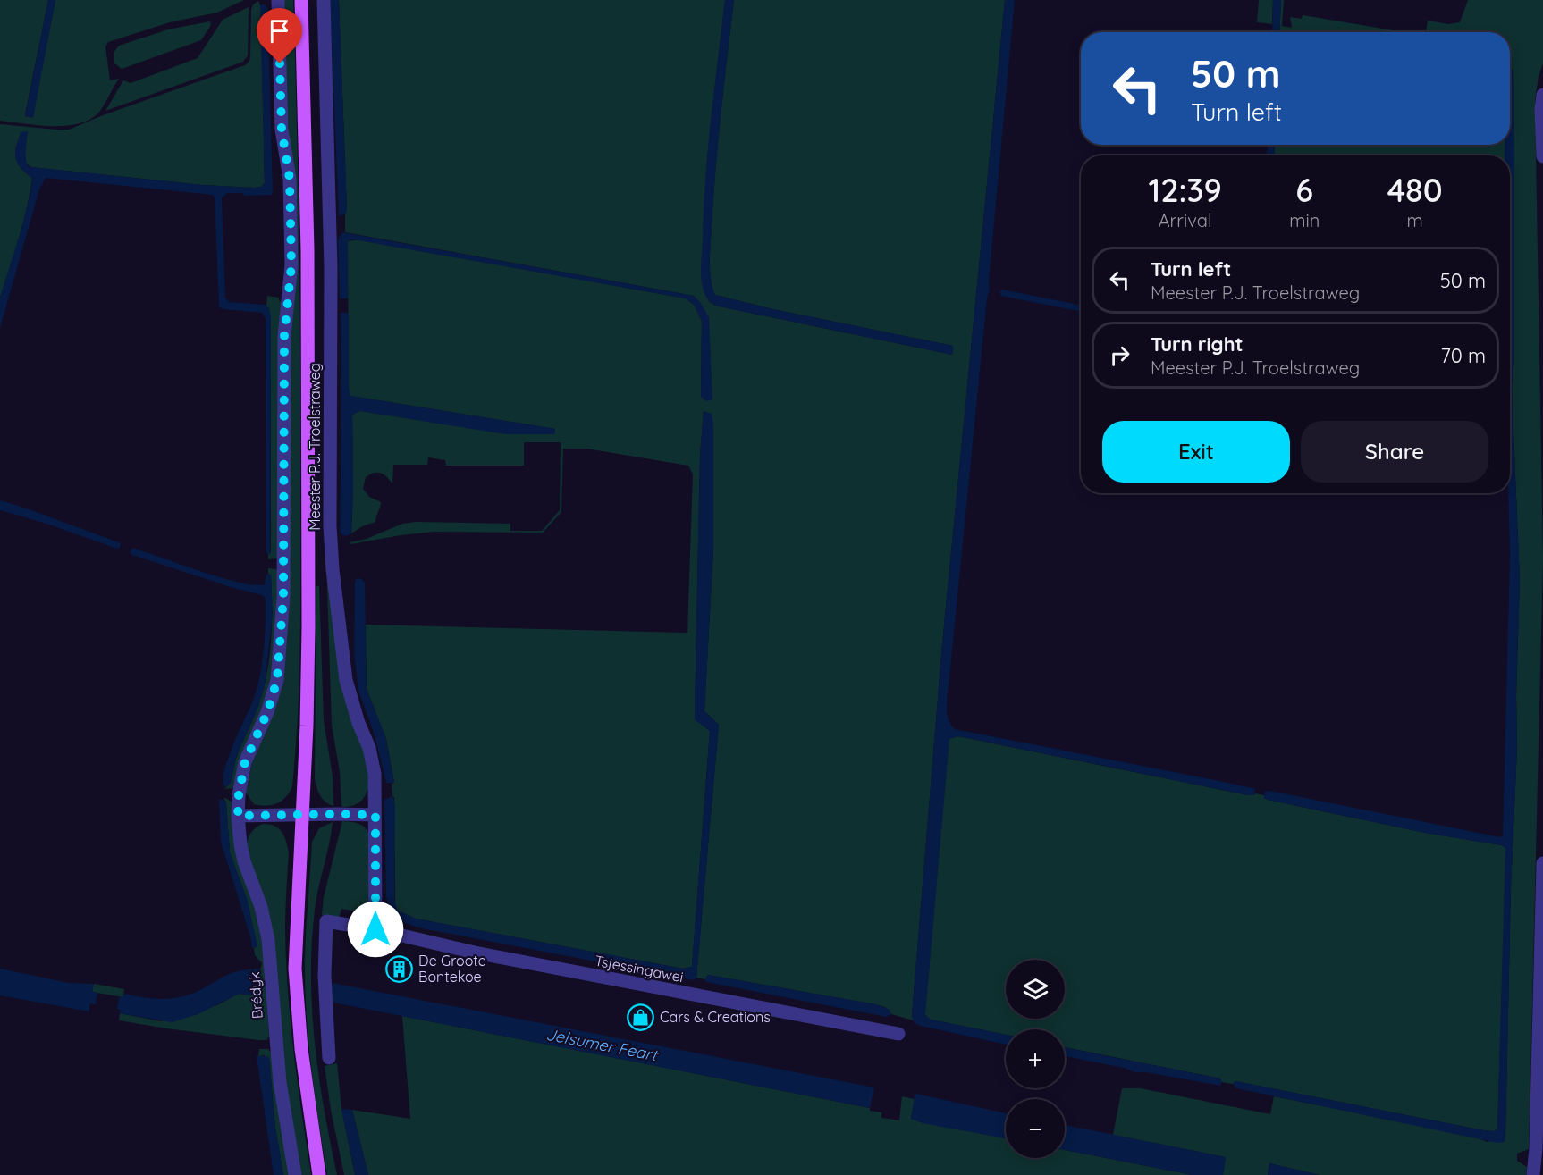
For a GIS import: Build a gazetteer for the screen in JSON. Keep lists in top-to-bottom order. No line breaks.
{"streets":{"main road":["Meester P.J. Troelstraweg"],"street":["Tsjessingawei","Brédyk"]},"water":["Jelsumer Feart"],"places":{"building":["De Groote Bontekoe"],"shop":["Cars & Creations"]},"page":{"turn":["50 m","Turn left"],"eta":["12:39","Arrival","6","min","480","m"],"list":[{"name":"Turn left","note":"Meester P.J. Troelstraweg","value":"50 m"},{"name":"Turn right","note":"Meester P.J. Troelstraweg","value":"70 m"}],"buttons":["Exit","Share"],"map_buttons":["+","−"]}}
